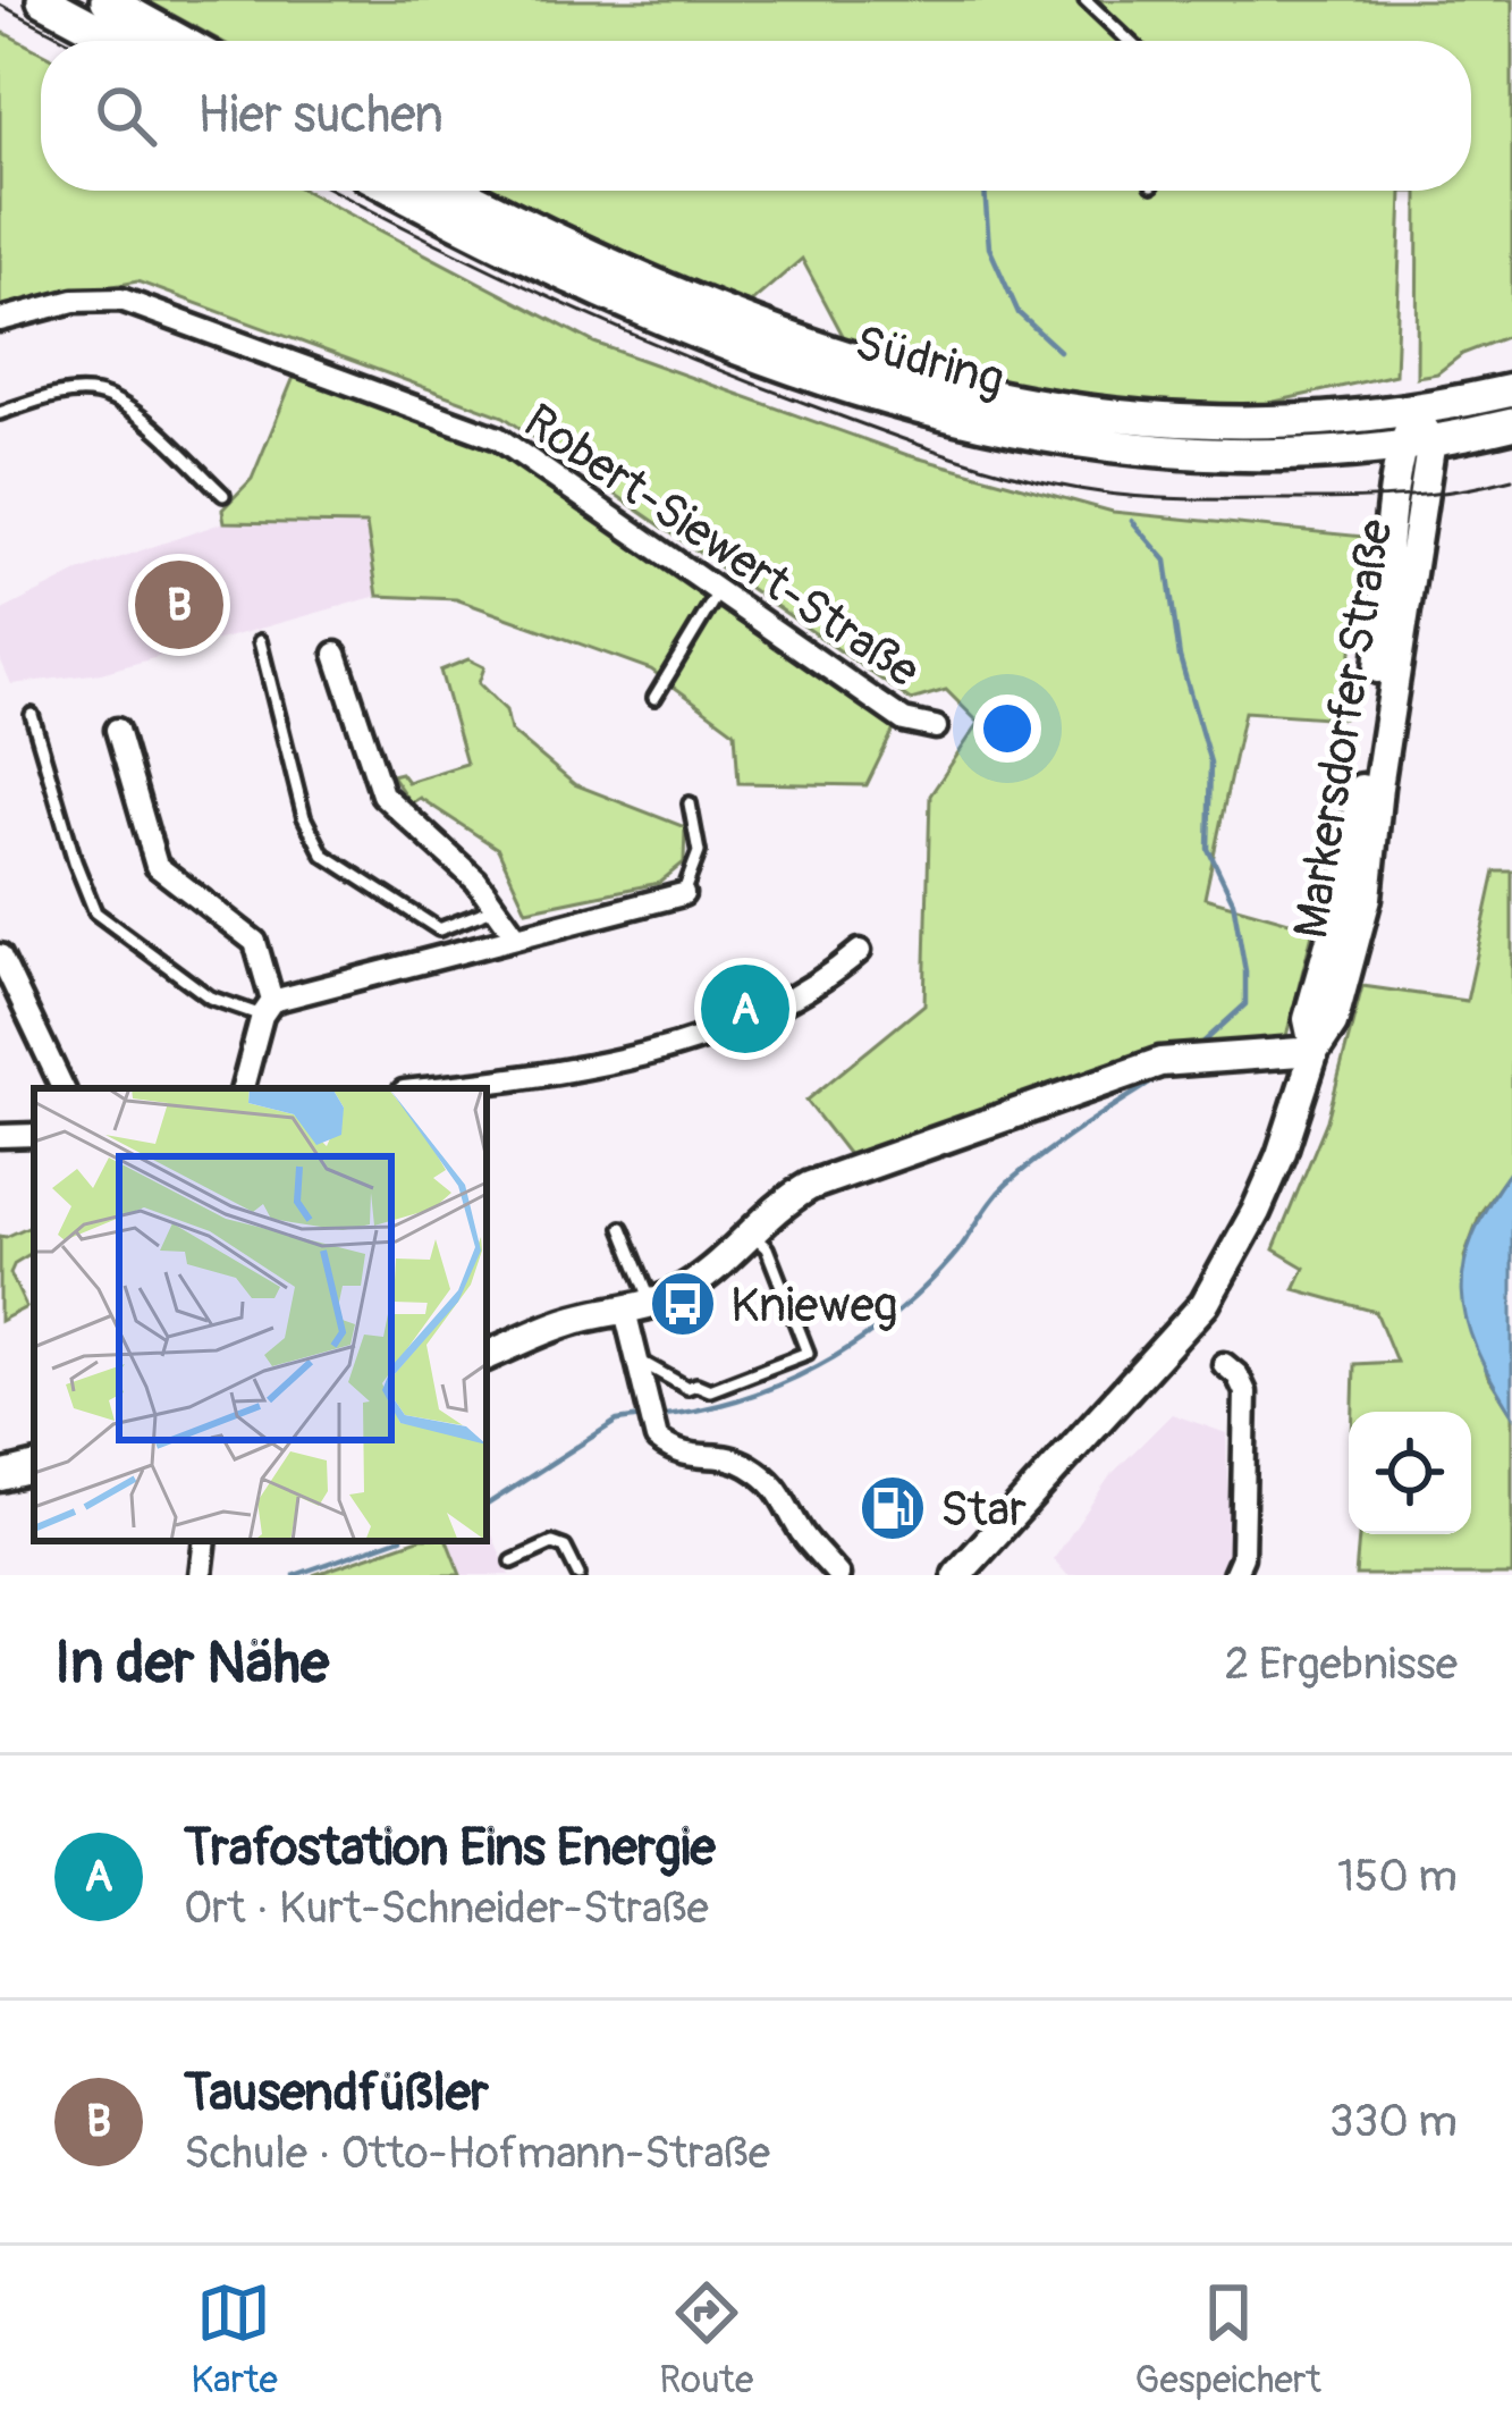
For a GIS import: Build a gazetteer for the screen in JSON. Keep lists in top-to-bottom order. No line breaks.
{"streets":{"main road":["Südring","Markersdorfer Straße"],"street":["Robert-Siewert-Straße"]},"crossings":[["Südring","Markersdorfer Straße"]],"places":{"bus stop":["Knieweg"],"fuel station":["Star"]},"page":{"search":"Hier suchen","pins":["B","A"],"heading":["In der Nähe","2 Ergebnisse"],"list":[{"mark":"A","name":"Trafostation Eins Energie","note":"Ort · Kurt-Schneider-Straße","value":"150 m"},{"mark":"B","name":"Tausendfüßler","note":"Schule · Otto-Hofmann-Straße","value":"330 m"}],"nav":["Karte","Route","Gespeichert"]}}
